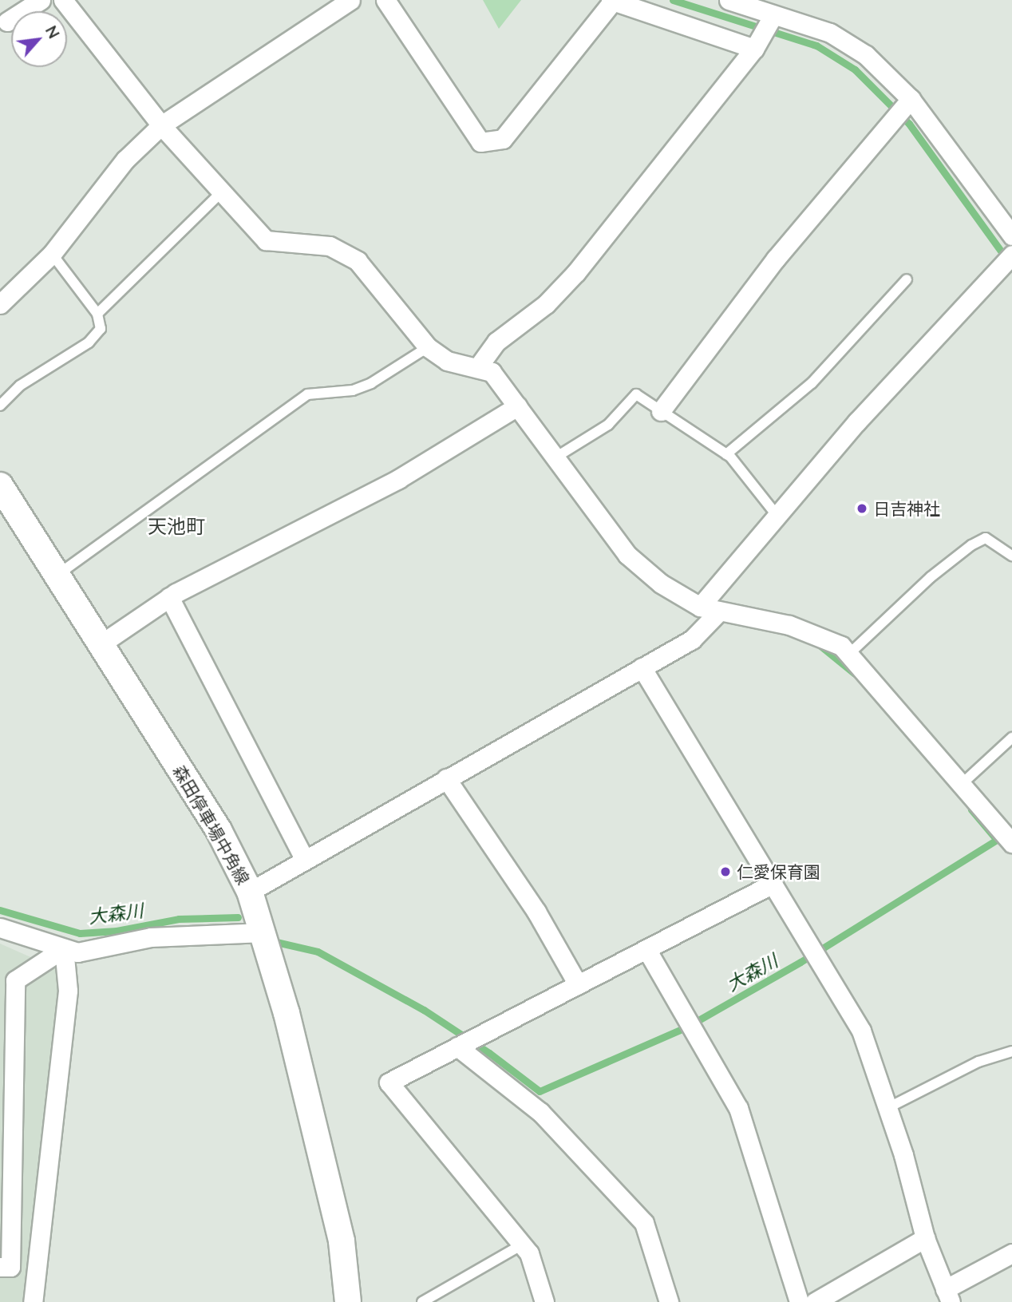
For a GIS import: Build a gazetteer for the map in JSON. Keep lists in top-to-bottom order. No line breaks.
{"streets":{"main road":["森田停車場中角線"]},"districts":["天池町"],"water":["大森川"],"places":["日吉神社","仁愛保育園"],"north":"top right"}
